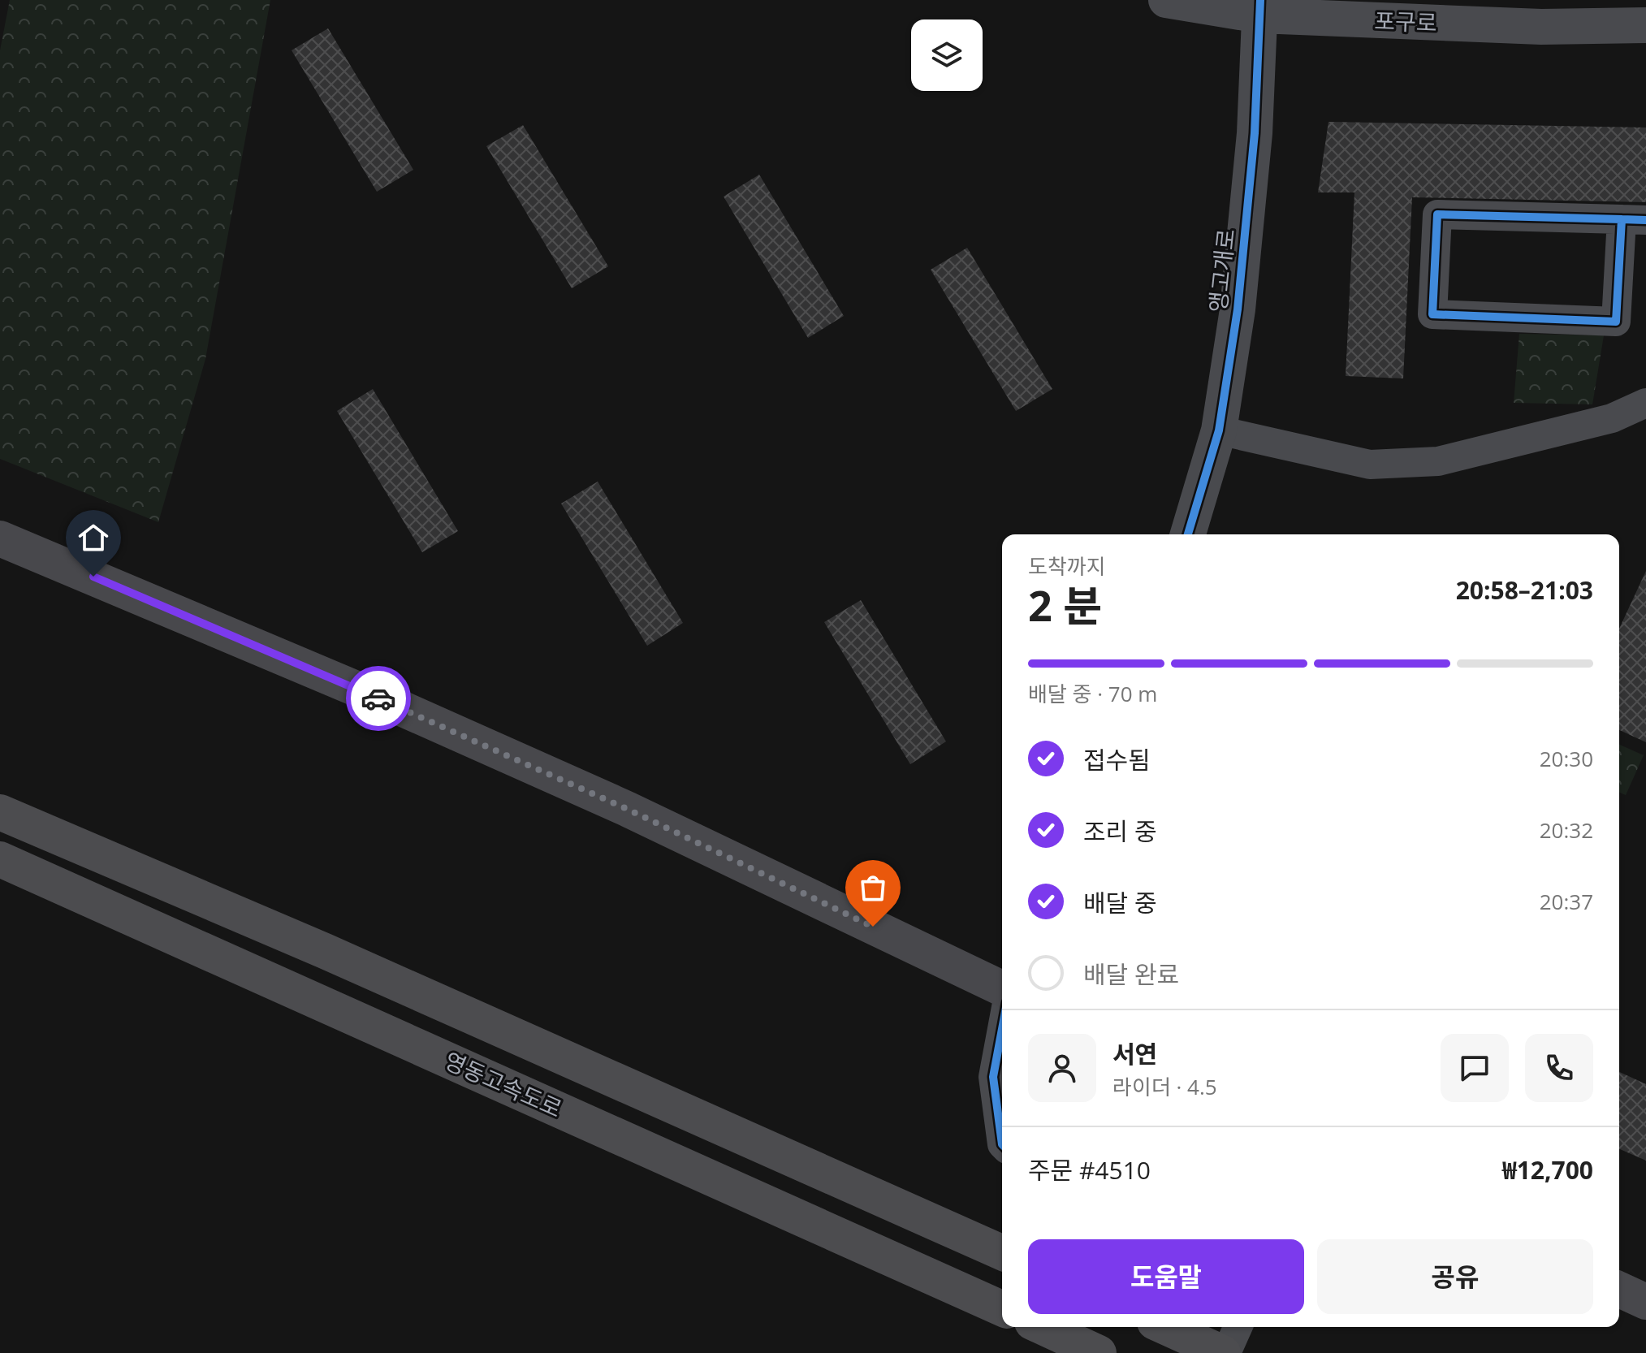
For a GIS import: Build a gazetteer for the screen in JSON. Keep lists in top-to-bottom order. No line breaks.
{"streets":{"highway":["영동고속도로"],"street":["포구로","앵고개로"]},"crossings":[["포구로","앵고개로"]],"page":{"heading":["2 분","도착까지","20:58–21:03"],"panel":["서연","라이더 · 4.5","주문 #4510","₩12,700"],"bar":"배달 중 · 70 m","list":[["접수됨","20:30"],["조리 중","20:32"],["배달 중","20:37"],"배달 완료"],"buttons":["도움말","공유"]}}
